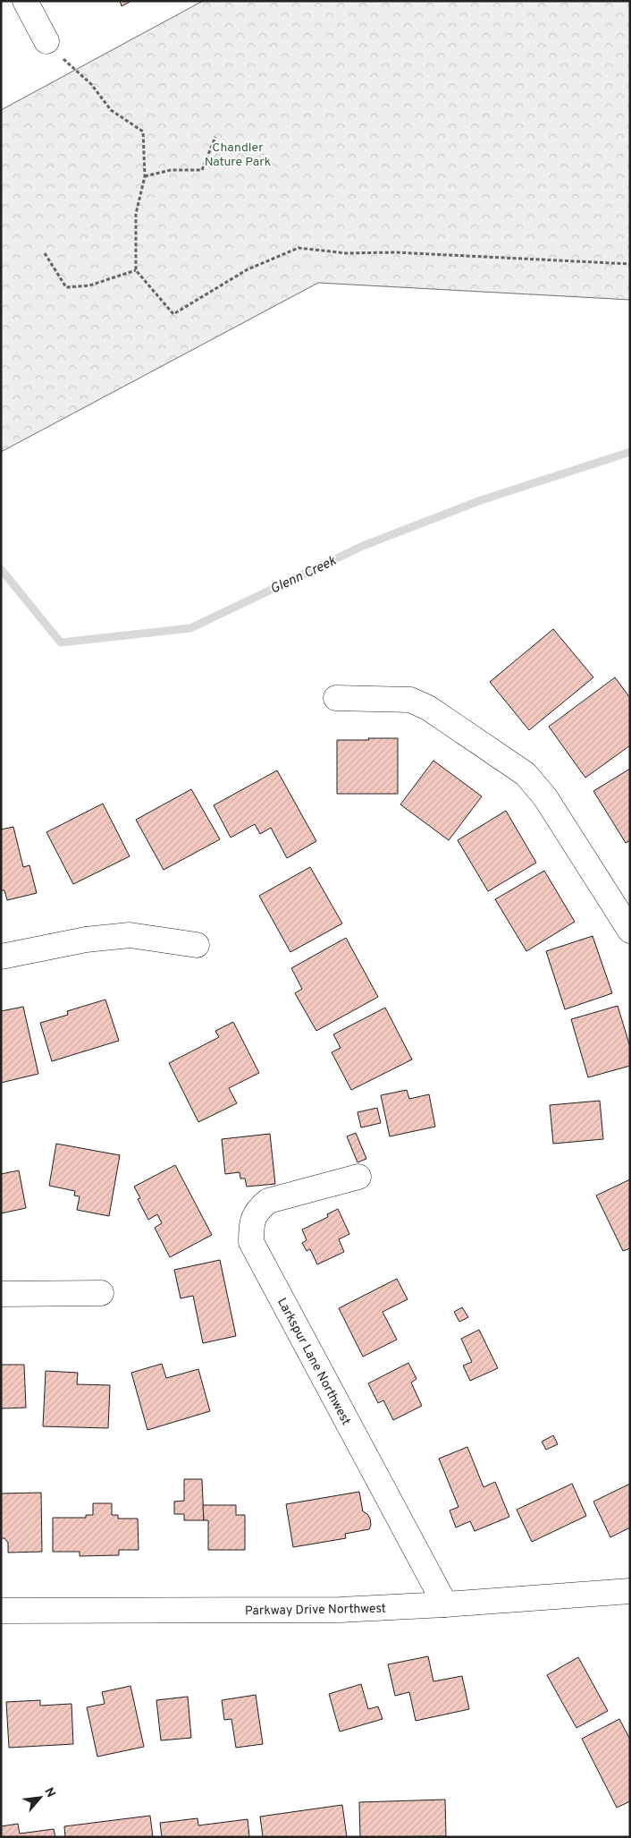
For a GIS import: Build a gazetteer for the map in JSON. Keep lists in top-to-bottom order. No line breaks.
{"streets":{"street":["Larkspur Lane Northwest","Parkway Drive Northwest"]},"crossings":[["Larkspur Lane Northwest","Parkway Drive Northwest"]],"water":["Glenn Creek"],"parks":["Chandler Nature Park"],"north":"top right"}
